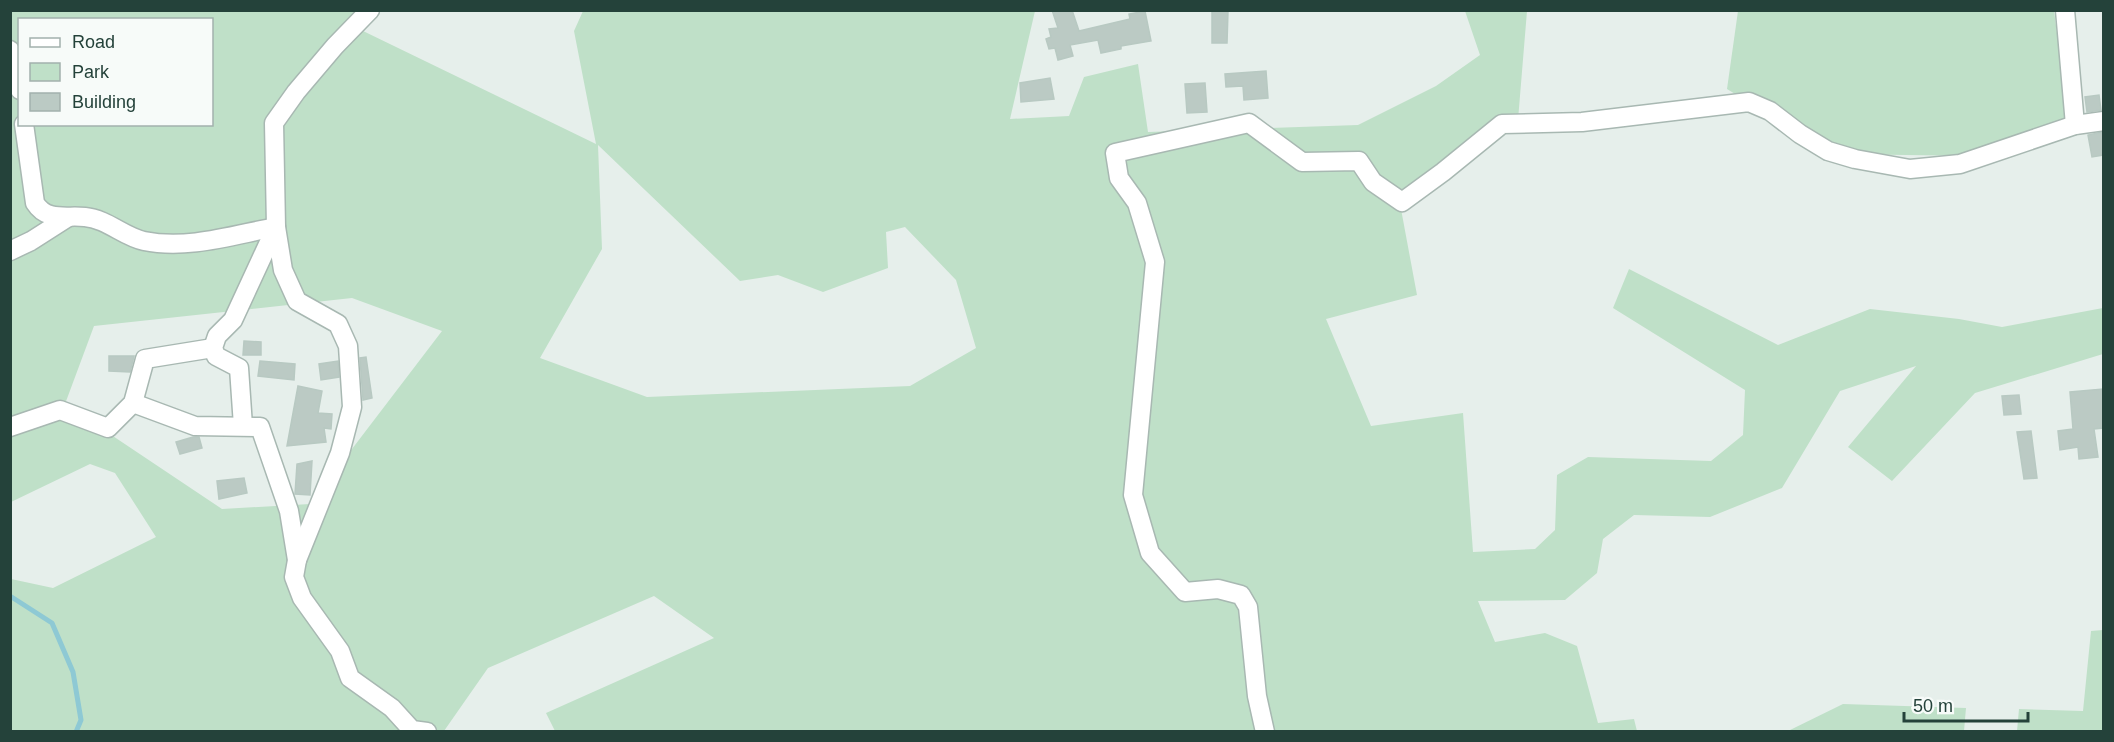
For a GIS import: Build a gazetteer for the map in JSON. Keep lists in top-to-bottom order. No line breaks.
{"legend":["Road","Park","Building"],"scale_bar":"50 m"}
